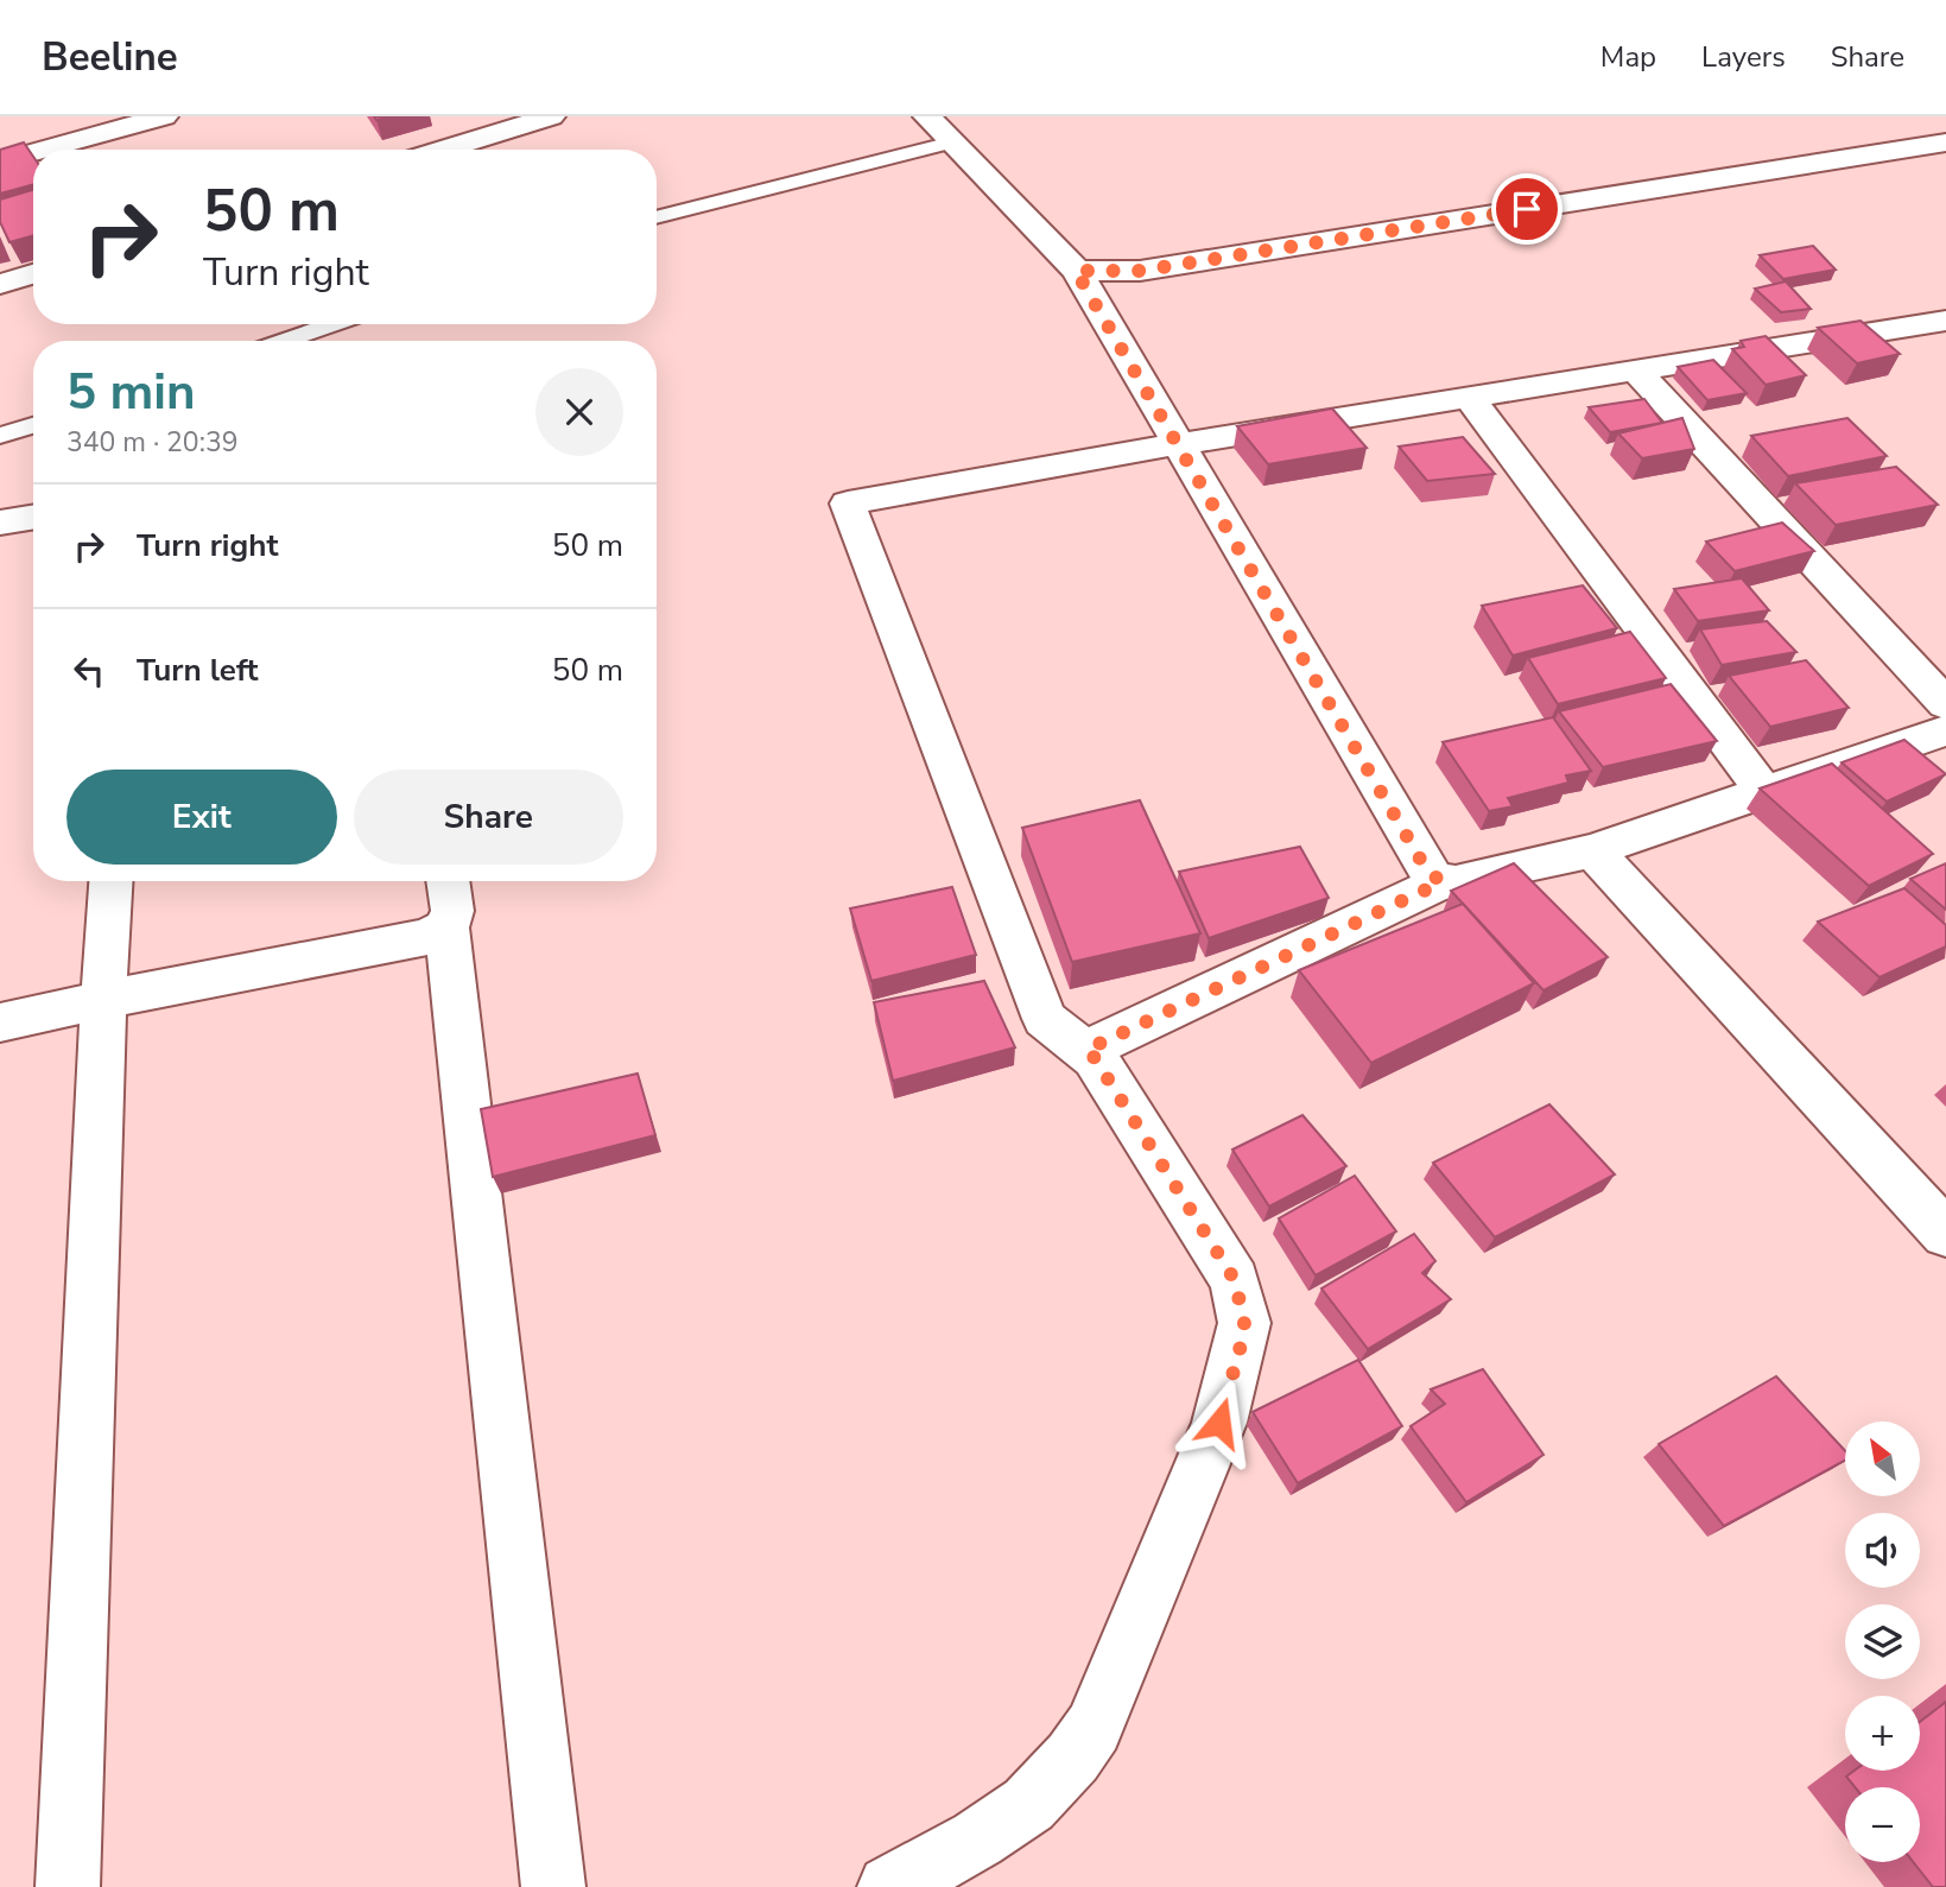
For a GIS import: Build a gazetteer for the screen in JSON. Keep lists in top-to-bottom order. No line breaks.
{"north":"top left","page":{"header":"Beeline","nav":["Map","Layers","Share"],"turn":["50 m","Turn right"],"heading":["5 min","340 m · 20:39"],"list":[{"name":"Turn right","value":"50 m"},{"name":"Turn left","value":"50 m"}],"buttons":["Exit","Share"],"map_buttons":["+","−"]}}
